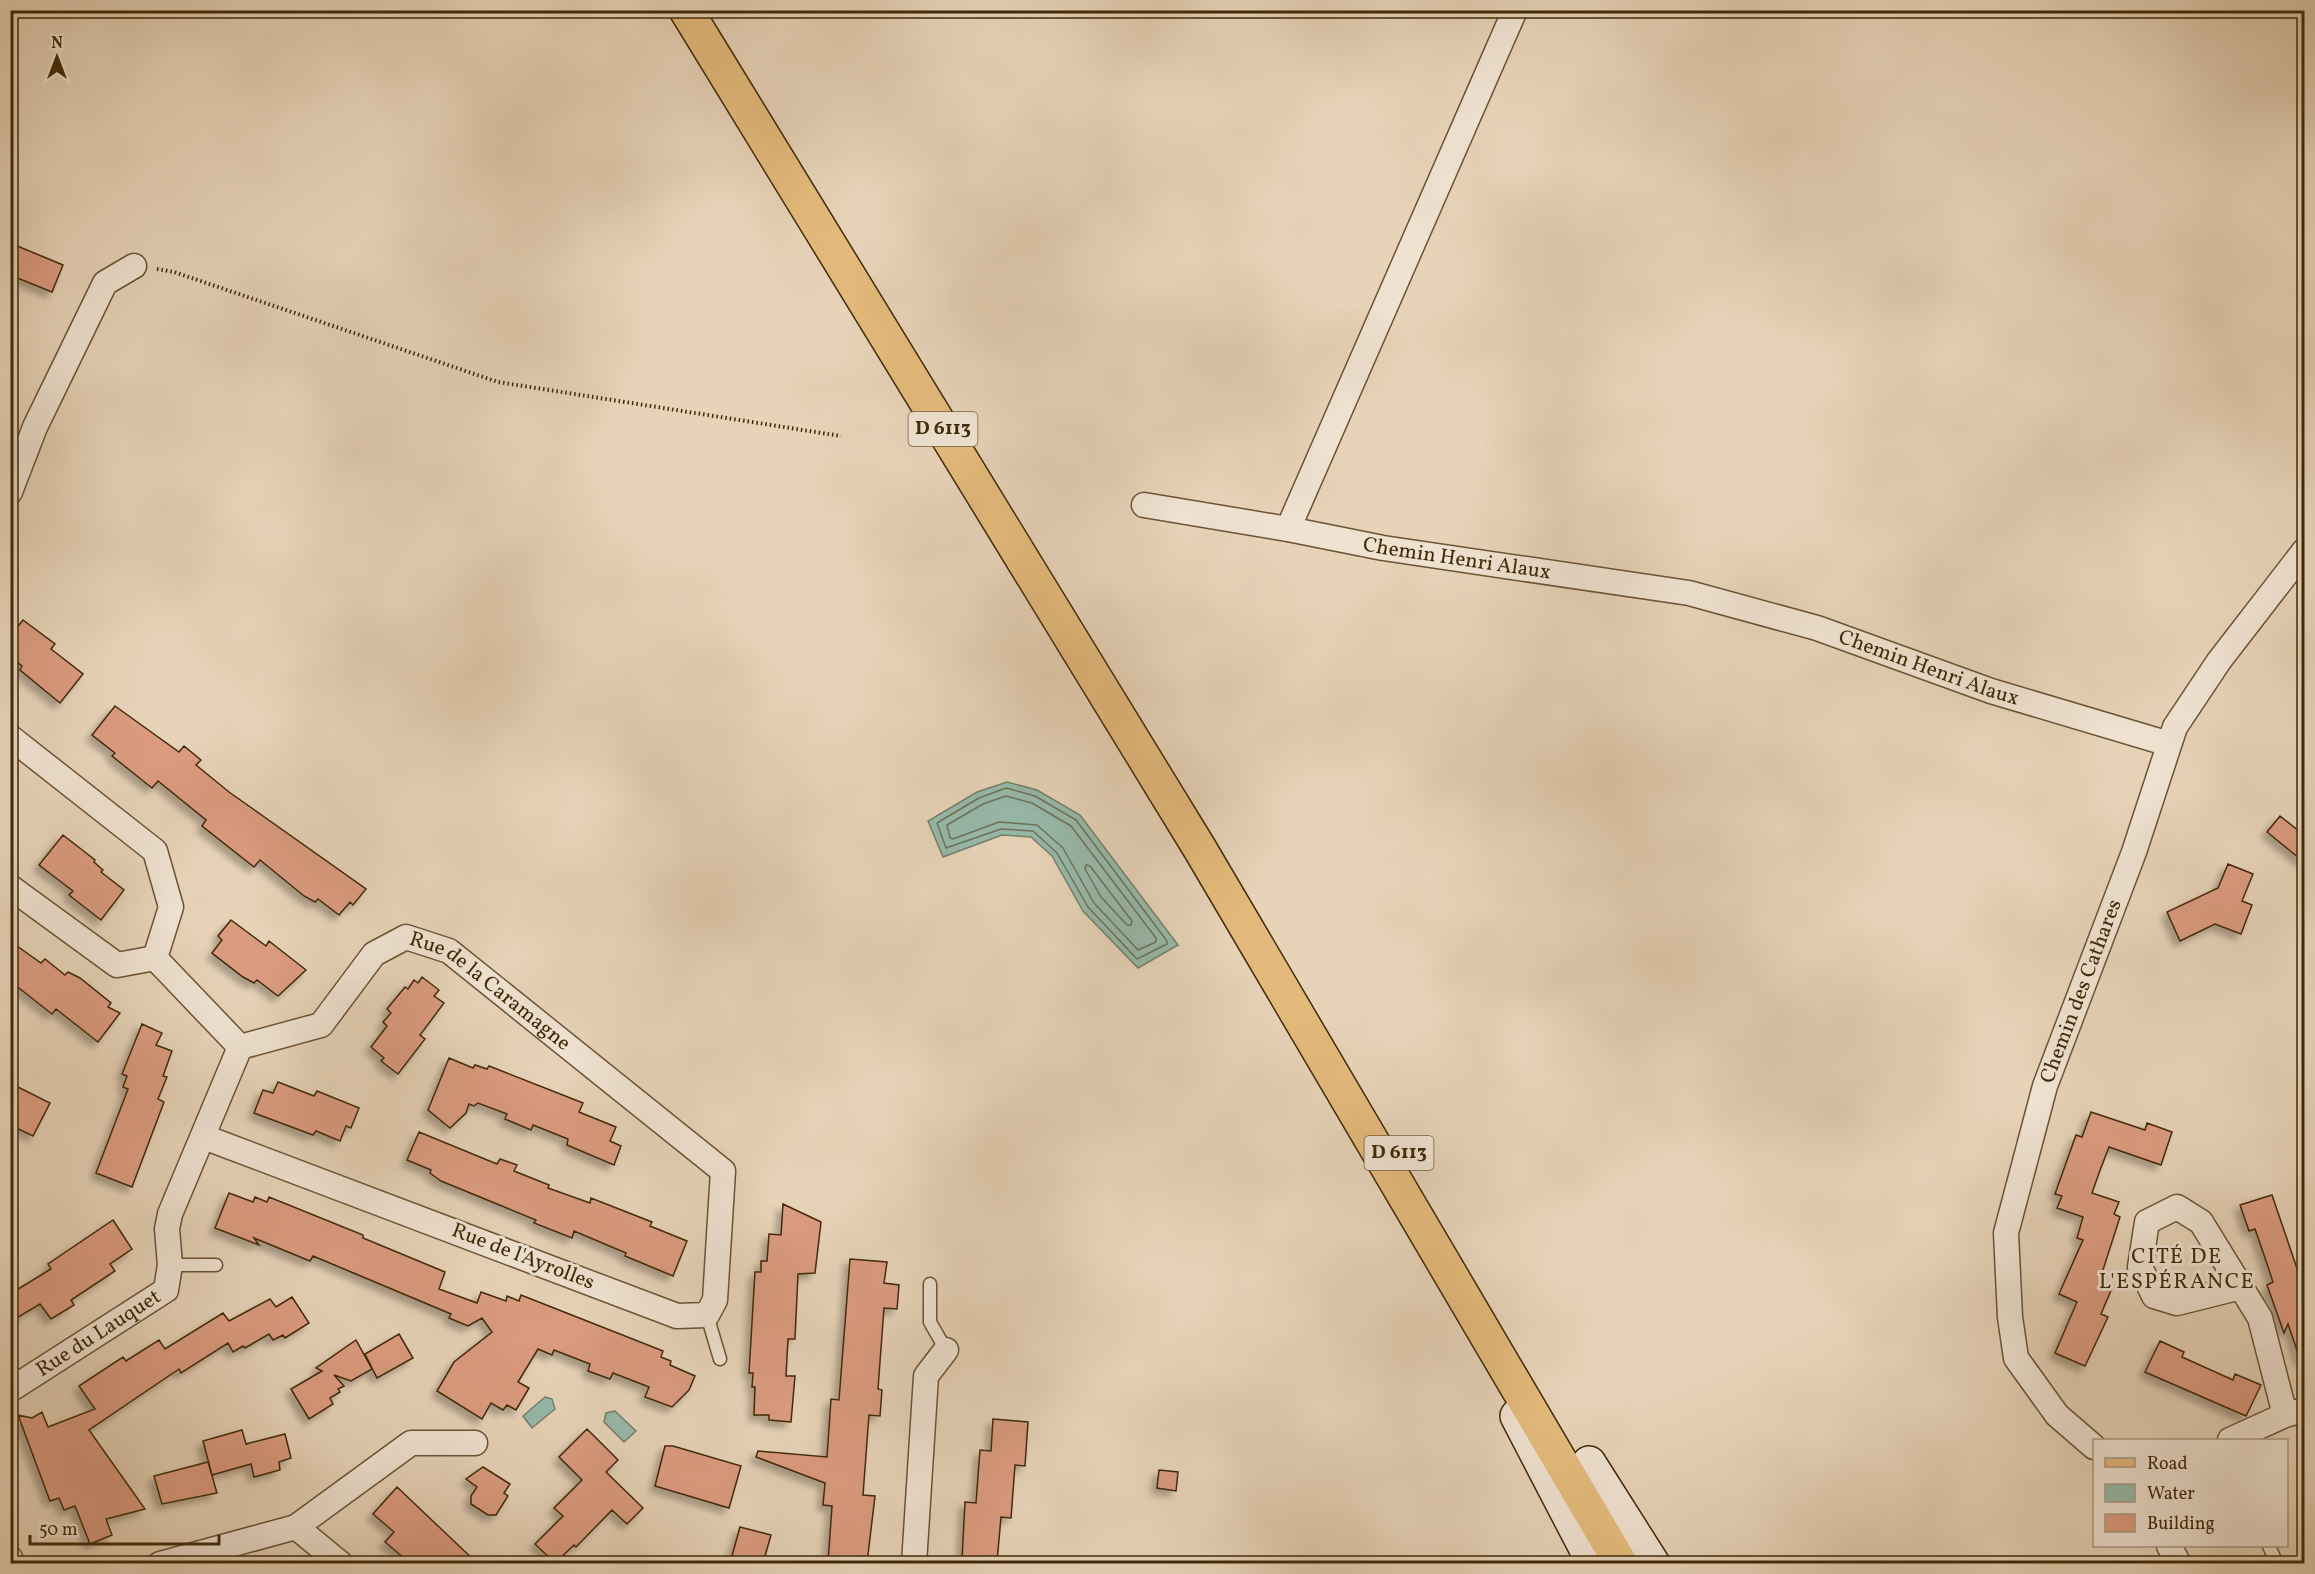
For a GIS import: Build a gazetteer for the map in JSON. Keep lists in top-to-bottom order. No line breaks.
{"streets":{"main road":["D 6113"],"street":["Chemin Henri Alaux","Chemin des Cathares","Rue de la Caramagne","Rue de l'Ayrolles","Rue du Lauquet"]},"crossings":[["Chemin Henri Alaux","Chemin des Cathares"],["Rue de la Caramagne","Rue de l'Ayrolles"],["Rue de l'Ayrolles","Rue du Lauquet"]],"districts":["CITÉ DE L'ESPÉRANCE"],"legend":["Road","Water","Building"],"scale_bar":"50 m","north":"top"}
